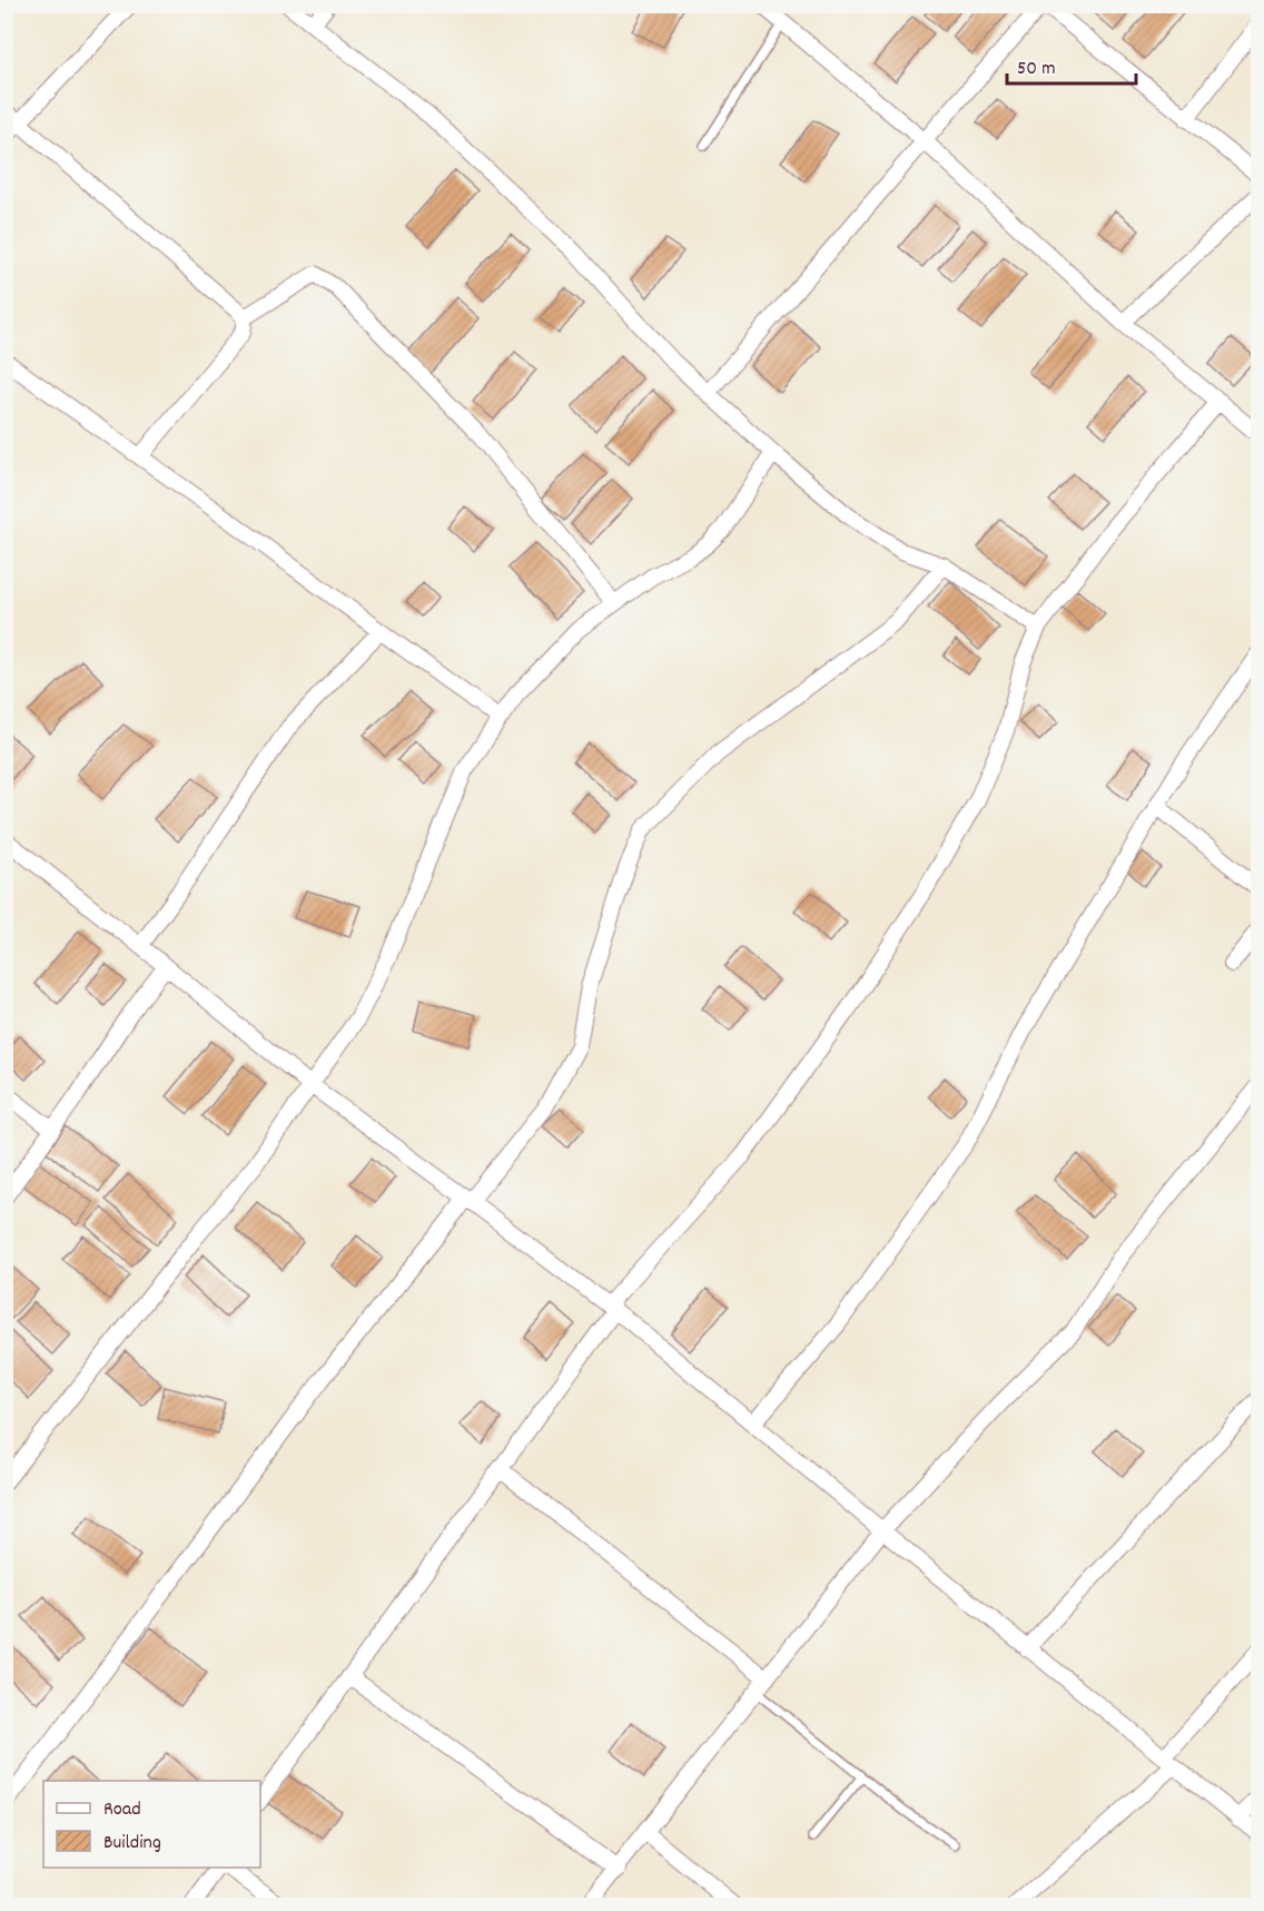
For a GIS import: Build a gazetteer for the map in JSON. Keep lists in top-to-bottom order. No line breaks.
{"legend":["Road","Building"],"scale_bar":"50 m"}
